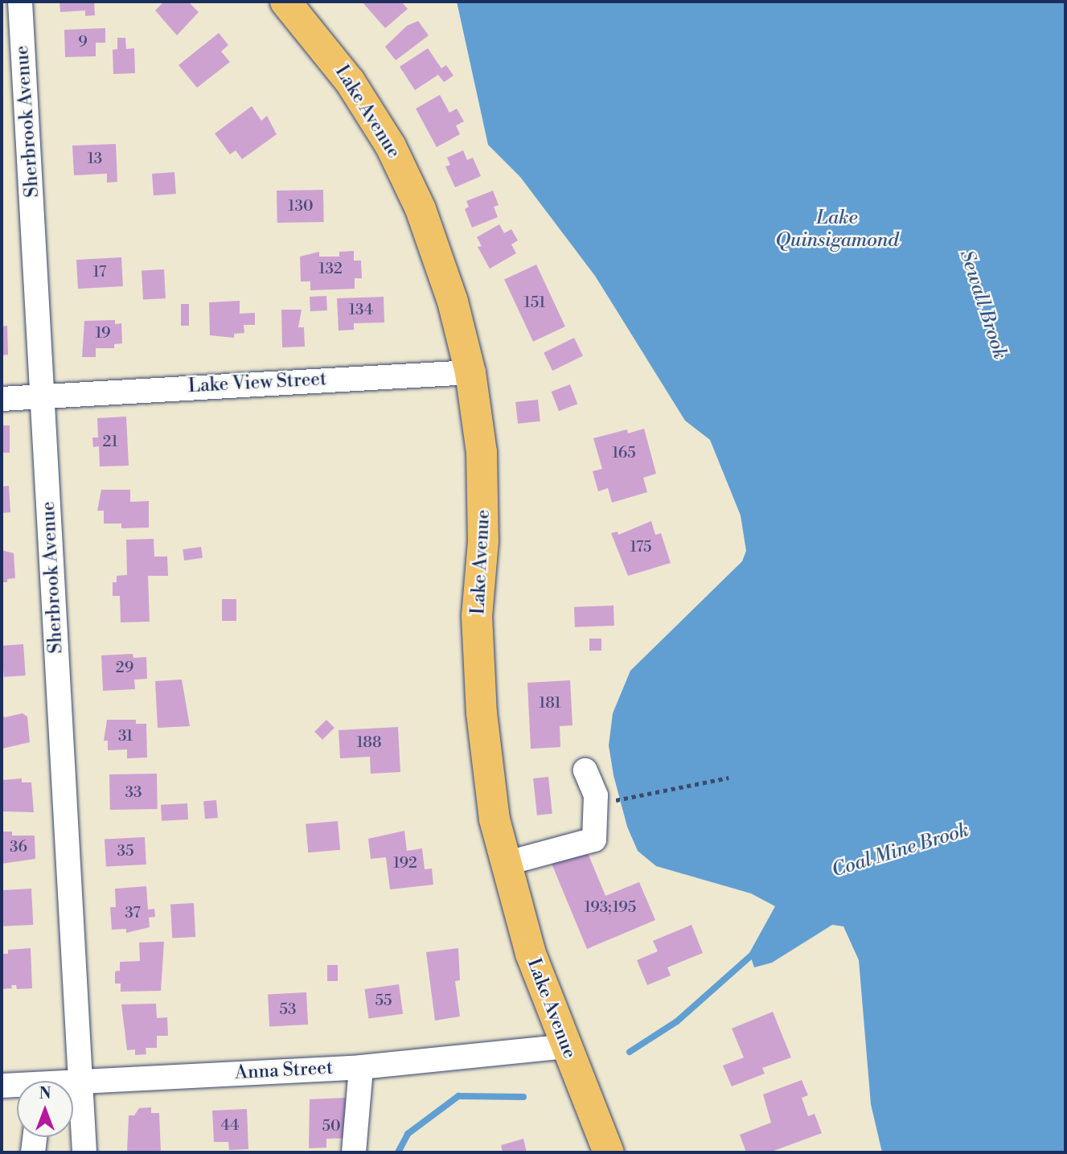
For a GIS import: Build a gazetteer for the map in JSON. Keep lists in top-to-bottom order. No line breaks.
{"streets":{"main road":["Lake Avenue"],"street":["Sherbrook Avenue","Lake View Street","Anna Street"]},"crossings":[["Lake Avenue","Lake View Street"],["Lake Avenue","Anna Street"],["Sherbrook Avenue","Lake View Street"],["Sherbrook Avenue","Anna Street"]],"water":["Lake Quinsigamond","Sewall Brook","Coal Mine Brook"],"house_numbers":["9","13","130","132","17","151","134","19","21","165","175","29","181","31","188","33","36","35","192","193;195","37","55","53","44","50"],"north":"top"}
